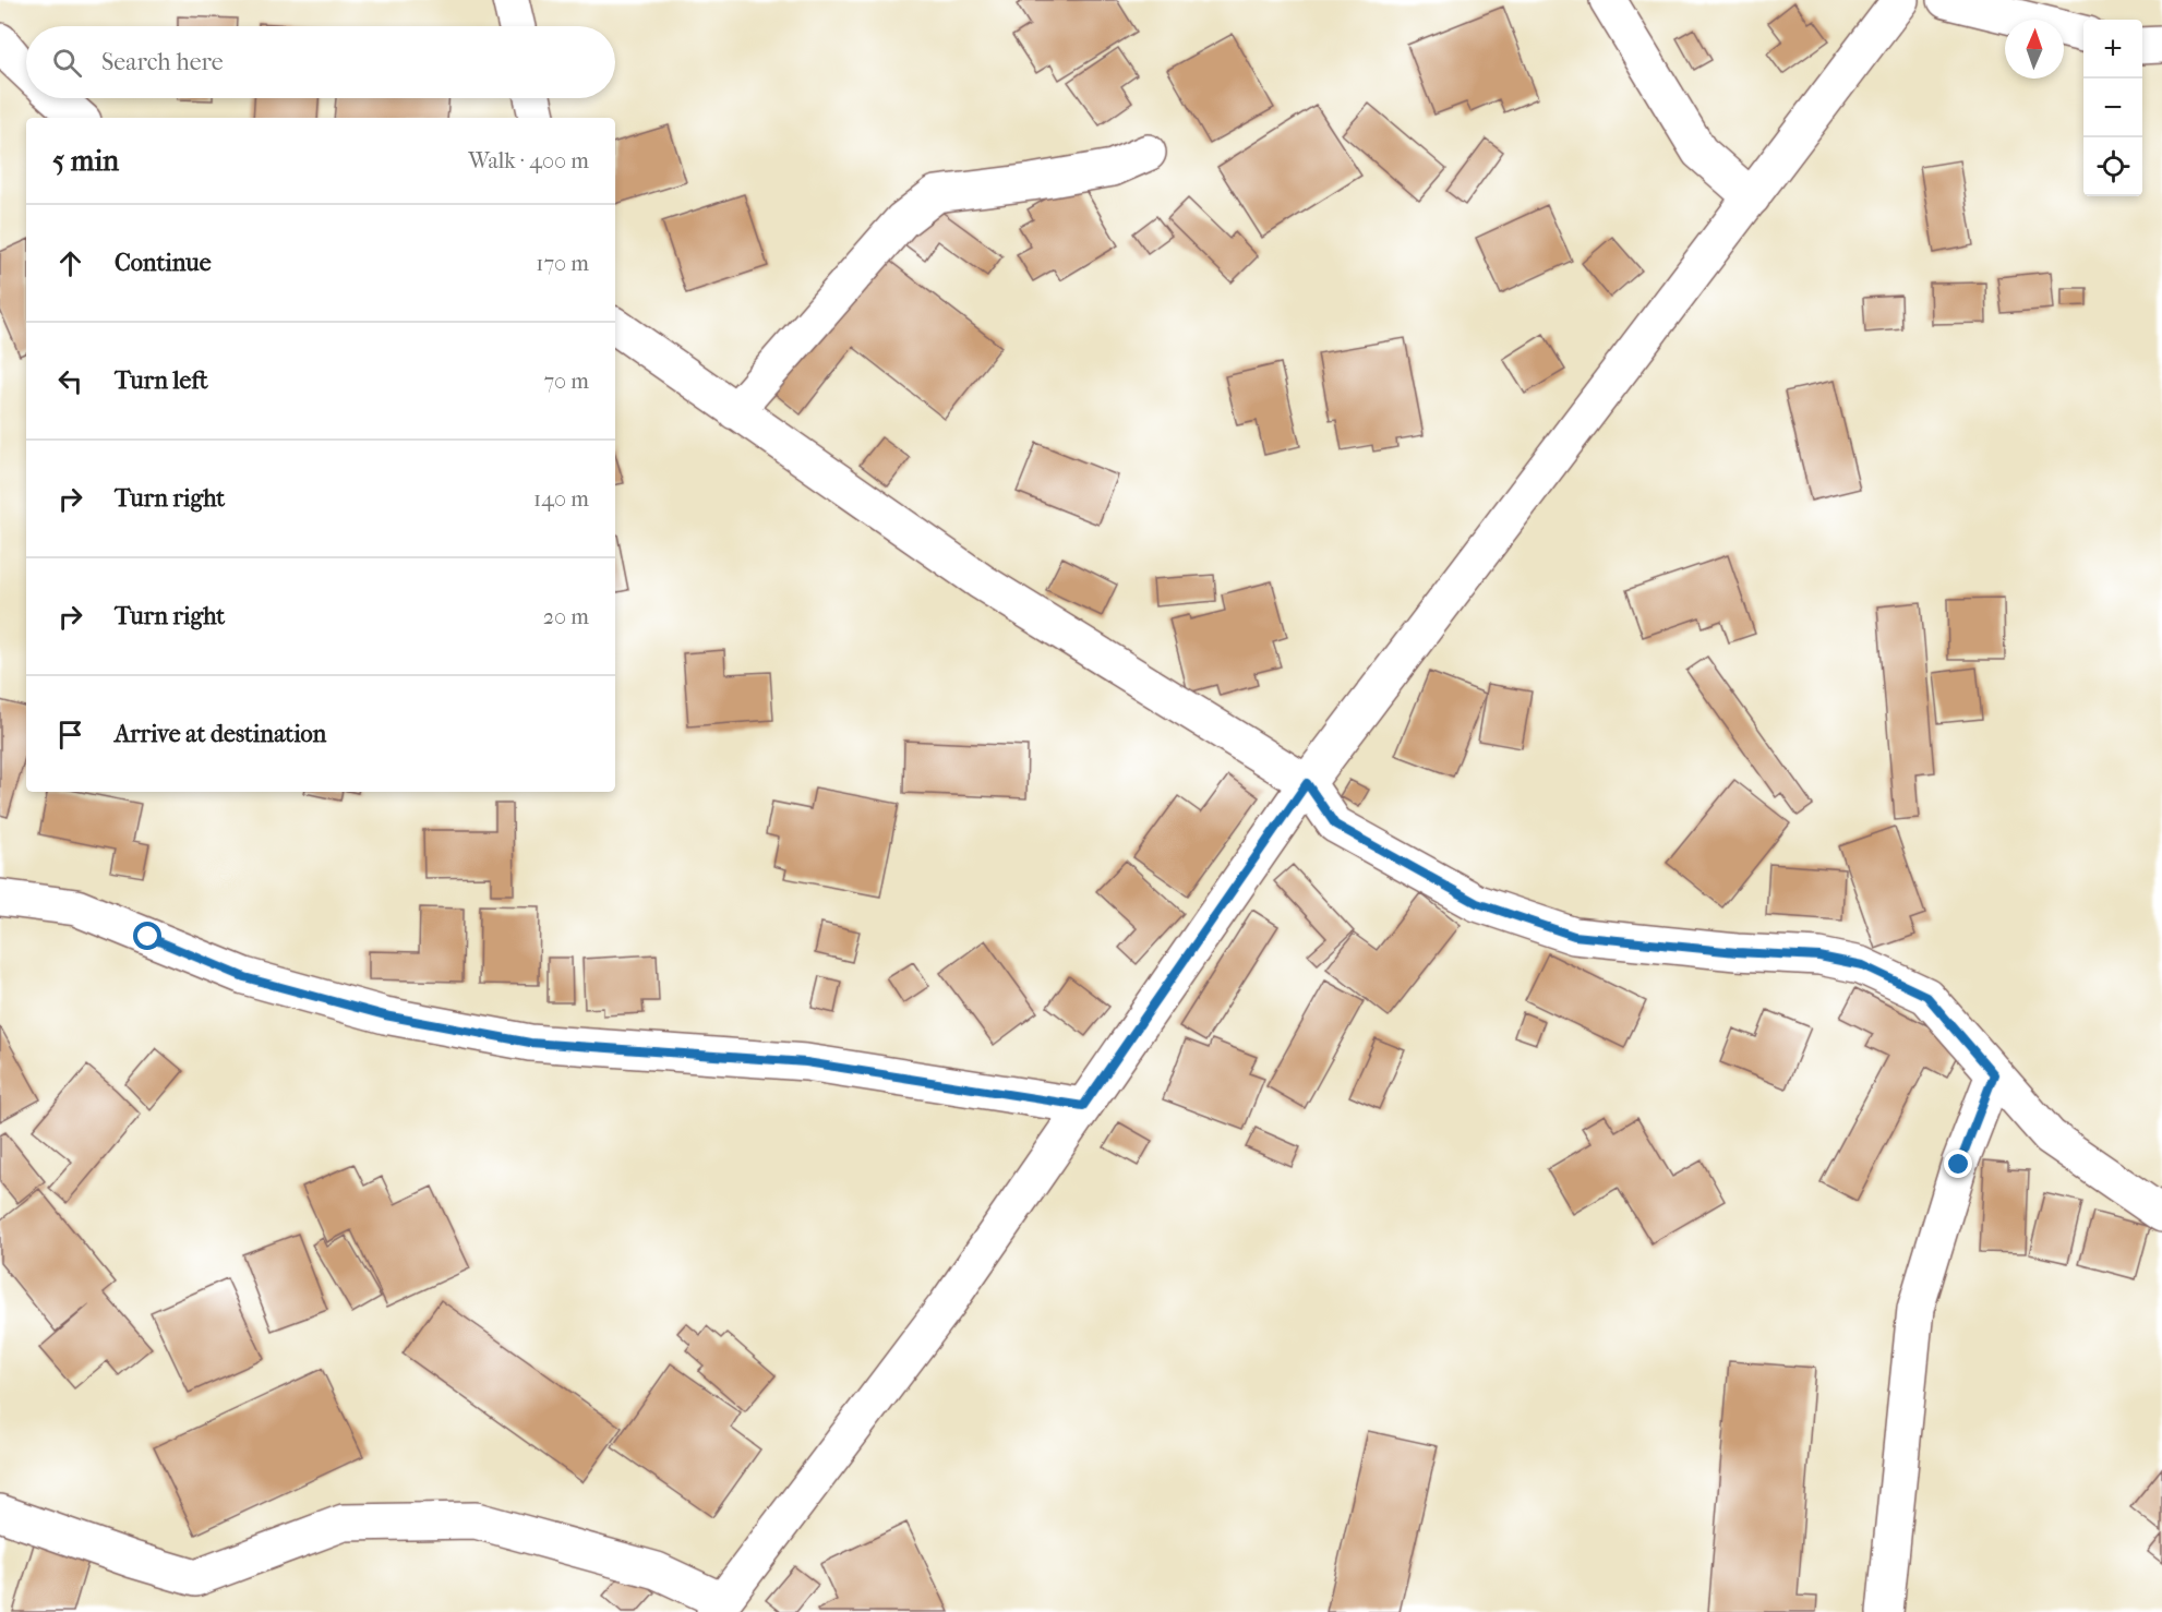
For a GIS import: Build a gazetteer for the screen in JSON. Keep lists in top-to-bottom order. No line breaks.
{"north":"top","page":{"map_buttons":["+","−"],"search":"Search here","heading":["5 min","Walk · 400 m"],"list":[["Continue","170 m"],["Turn left","70 m"],["Turn right","140 m"],["Turn right","20 m"],"Arrive at destination"]}}
